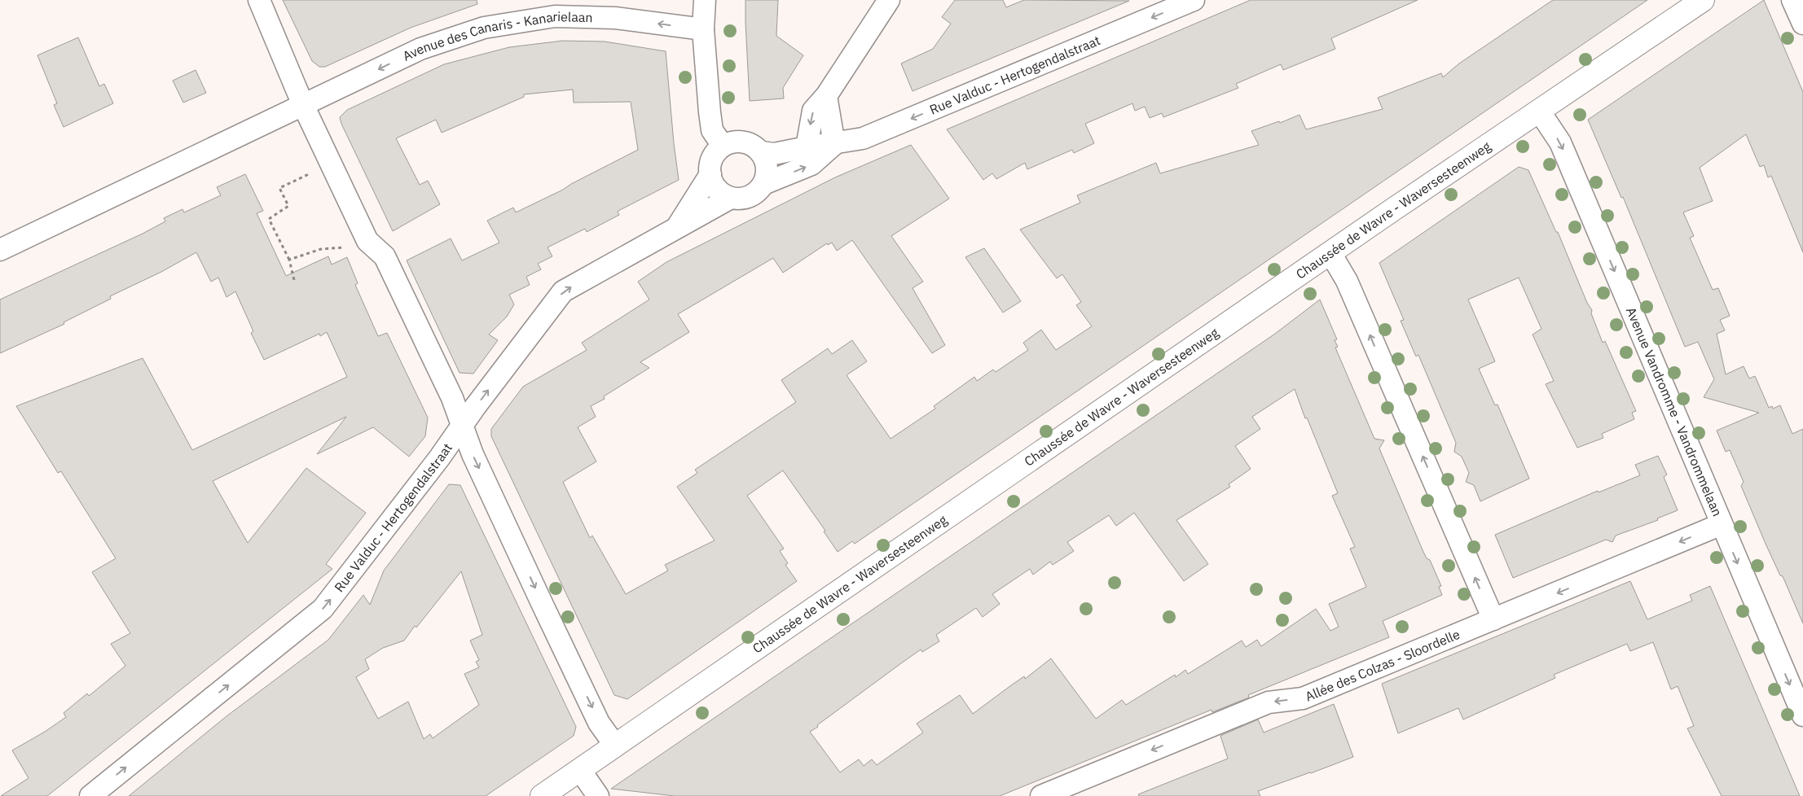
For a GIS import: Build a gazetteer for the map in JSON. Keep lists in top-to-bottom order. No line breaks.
{"streets":{"main road":["Chaussée de Wavre - Waversesteenweg"],"street":["Avenue des Canaris - Kanarielaan","Rue Valduc - Hertogendalstraat","Avenue Vandromme - Vandrommelaan","Allée des Colzas - Sloordelle"]},"crossings":[["Chaussée de Wavre - Waversesteenweg","Avenue Vandromme - Vandrommelaan"],["Avenue Vandromme - Vandrommelaan","Allée des Colzas - Sloordelle"]],"one_way":["Avenue des Canaris - Kanarielaan","Avenue Vandromme - Vandrommelaan","Allée des Colzas - Sloordelle"]}
